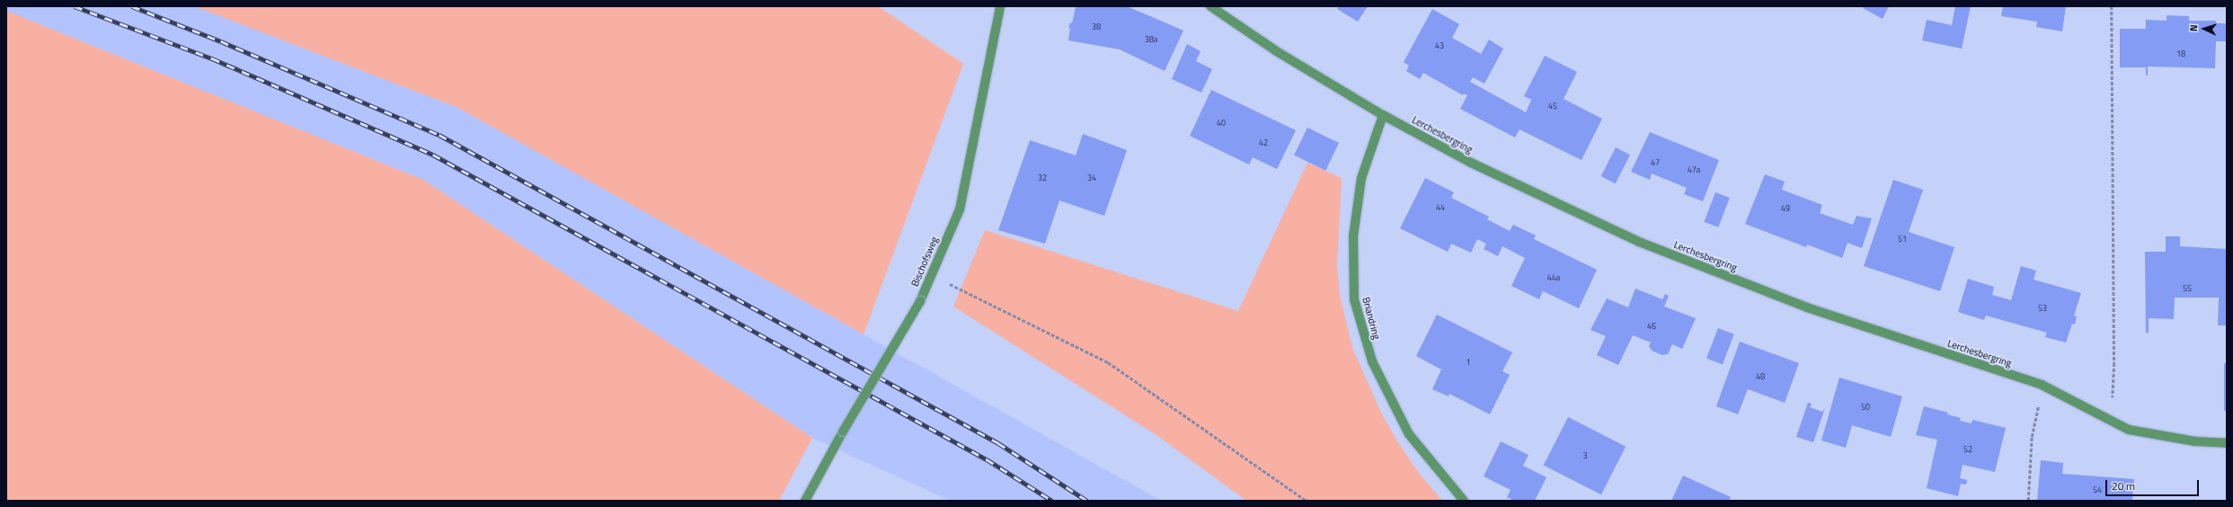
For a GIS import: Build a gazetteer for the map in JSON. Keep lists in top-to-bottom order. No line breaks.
{"streets":{"street":["Lerchesbergring","Bischofsweg","Briandring"]},"crossings":[["Lerchesbergring","Briandring"]],"house_numbers":["38","38a","43","18","45","40","42","47","47a","32","34","44","49","51","44a","55","53","46","1","48","50","52","3","54"],"scale_bar":"20 m","north":"left"}
